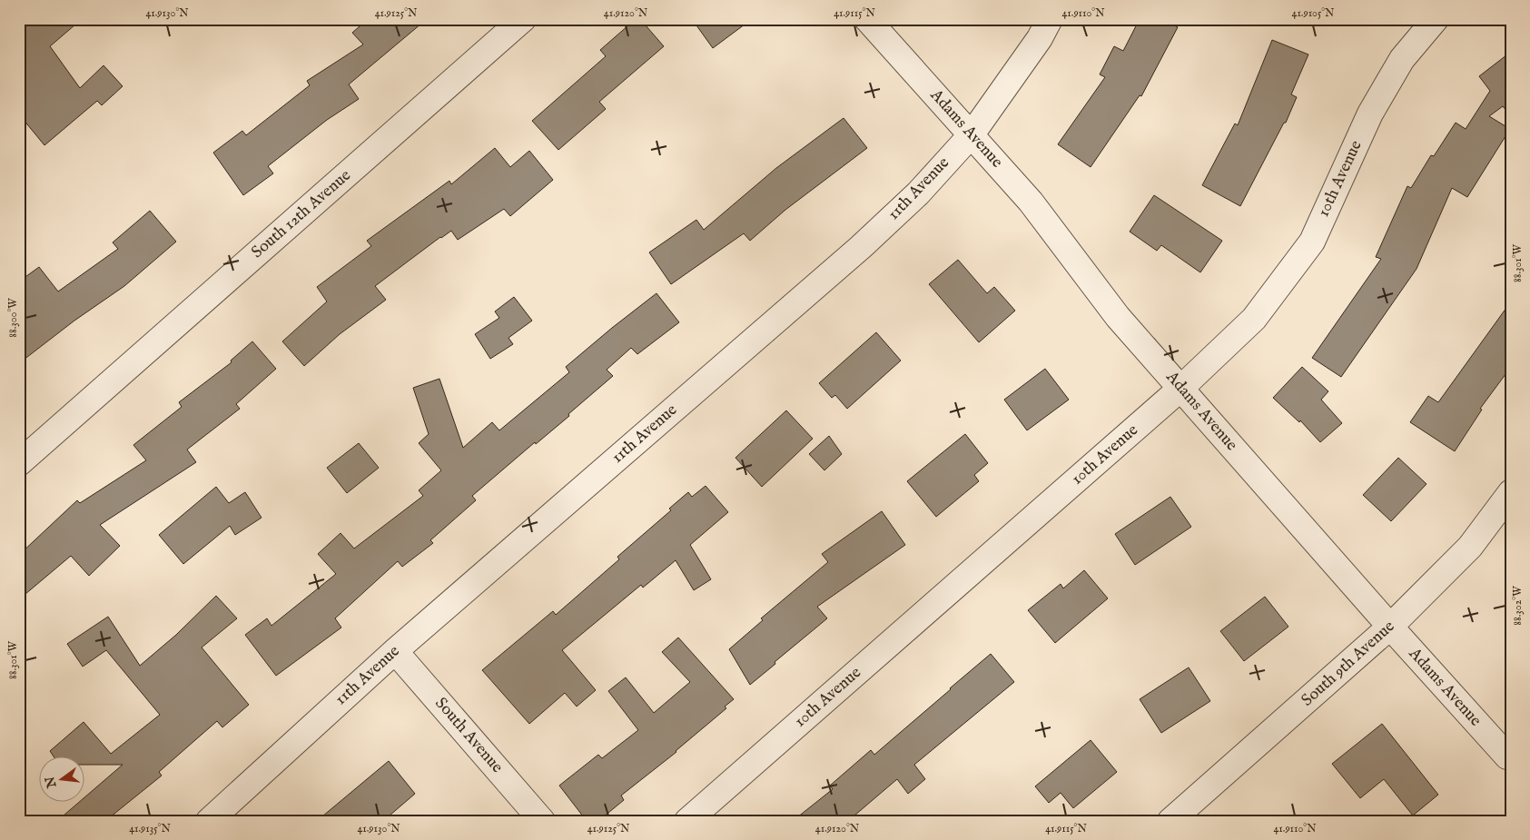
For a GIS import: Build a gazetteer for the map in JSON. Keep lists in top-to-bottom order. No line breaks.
{"streets":{"street":["Adams Avenue","10th Avenue","11th Avenue","South 12th Avenue","South 9th Avenue","South Avenue"]},"crossings":[["Adams Avenue","10th Avenue"],["Adams Avenue","11th Avenue"],["Adams Avenue","South 9th Avenue"],["11th Avenue","South Avenue"]],"north":"left","coordinates":["41.9130°N","41.9125°N","41.9120°N","41.9115°N","41.9110°N","41.9105°N","88.301°W","88.300°W","88.302°W","41.9135°N"]}
